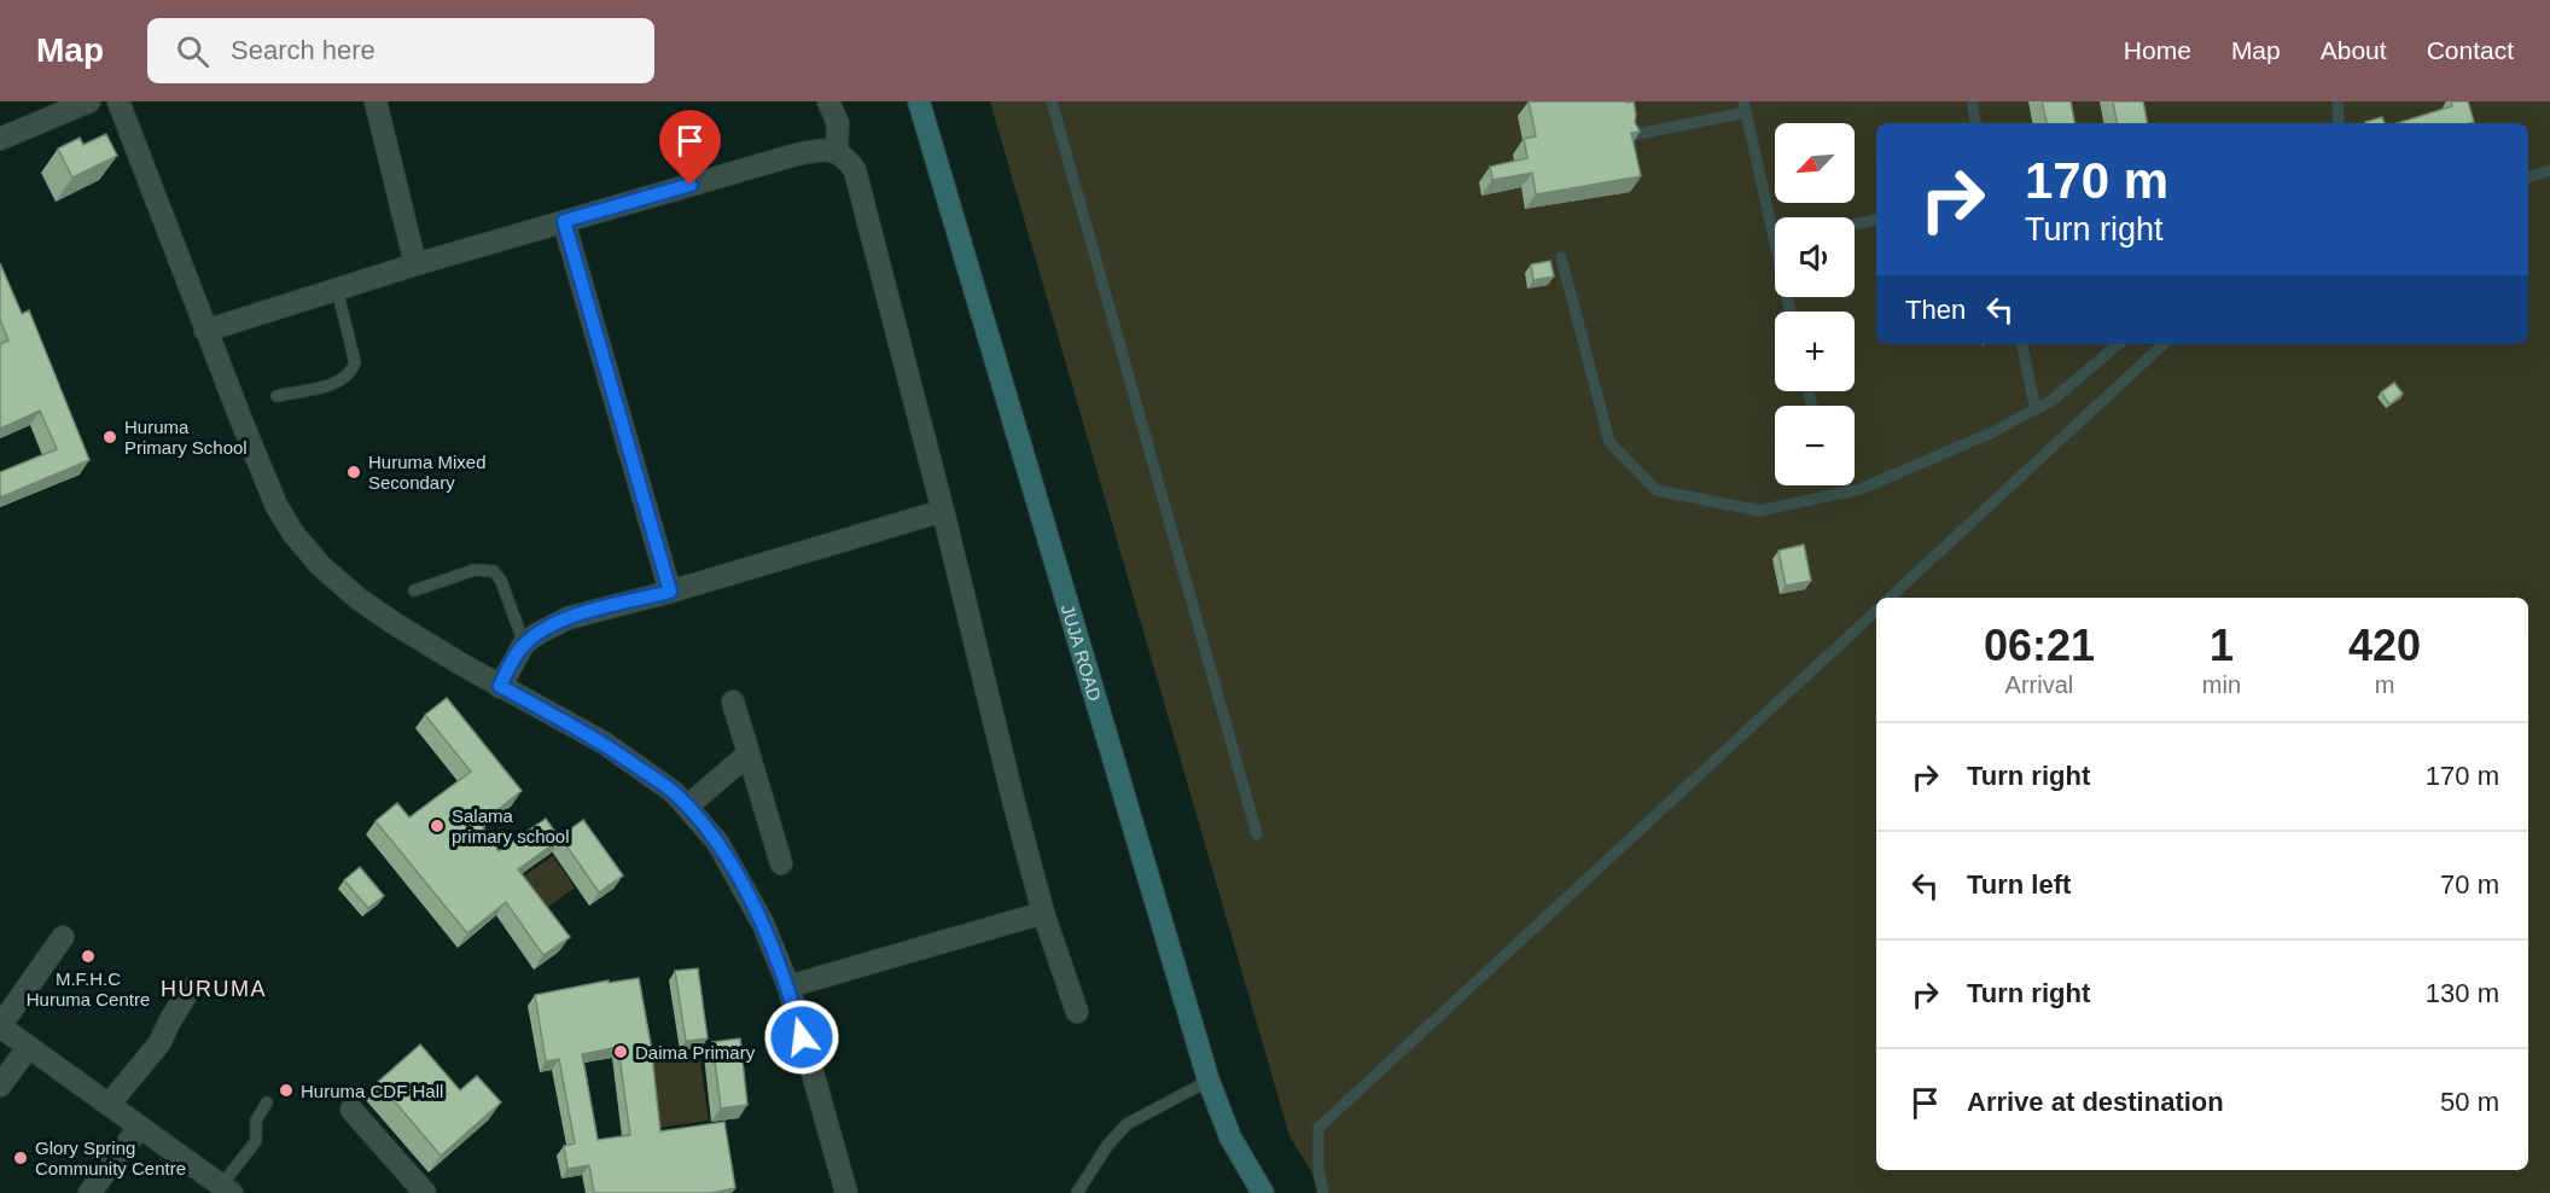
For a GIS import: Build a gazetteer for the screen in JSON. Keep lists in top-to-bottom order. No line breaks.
{"streets":{"main road":["JUJA ROAD"]},"districts":["HURUMA"],"places":["Huruma Primary School","Huruma Mixed Secondary","Salama primary school","M.F.H.C Huruma Centre","Daima Primary","Huruma CDF Hall","Glory Spring Community Centre"],"north":"bottom left","page":{"header":"Map","search":"Search here","nav":["Home","Map","About","Contact"],"map_buttons":["+","−"],"turn":["170 m","Turn right"],"then":"Then","eta":["06:21","Arrival","1","min","420","m"],"list":[{"name":"Turn right","value":"170 m"},{"name":"Turn left","value":"70 m"},{"name":"Turn right","value":"130 m"},{"name":"Arrive at destination","value":"50 m"}]}}
